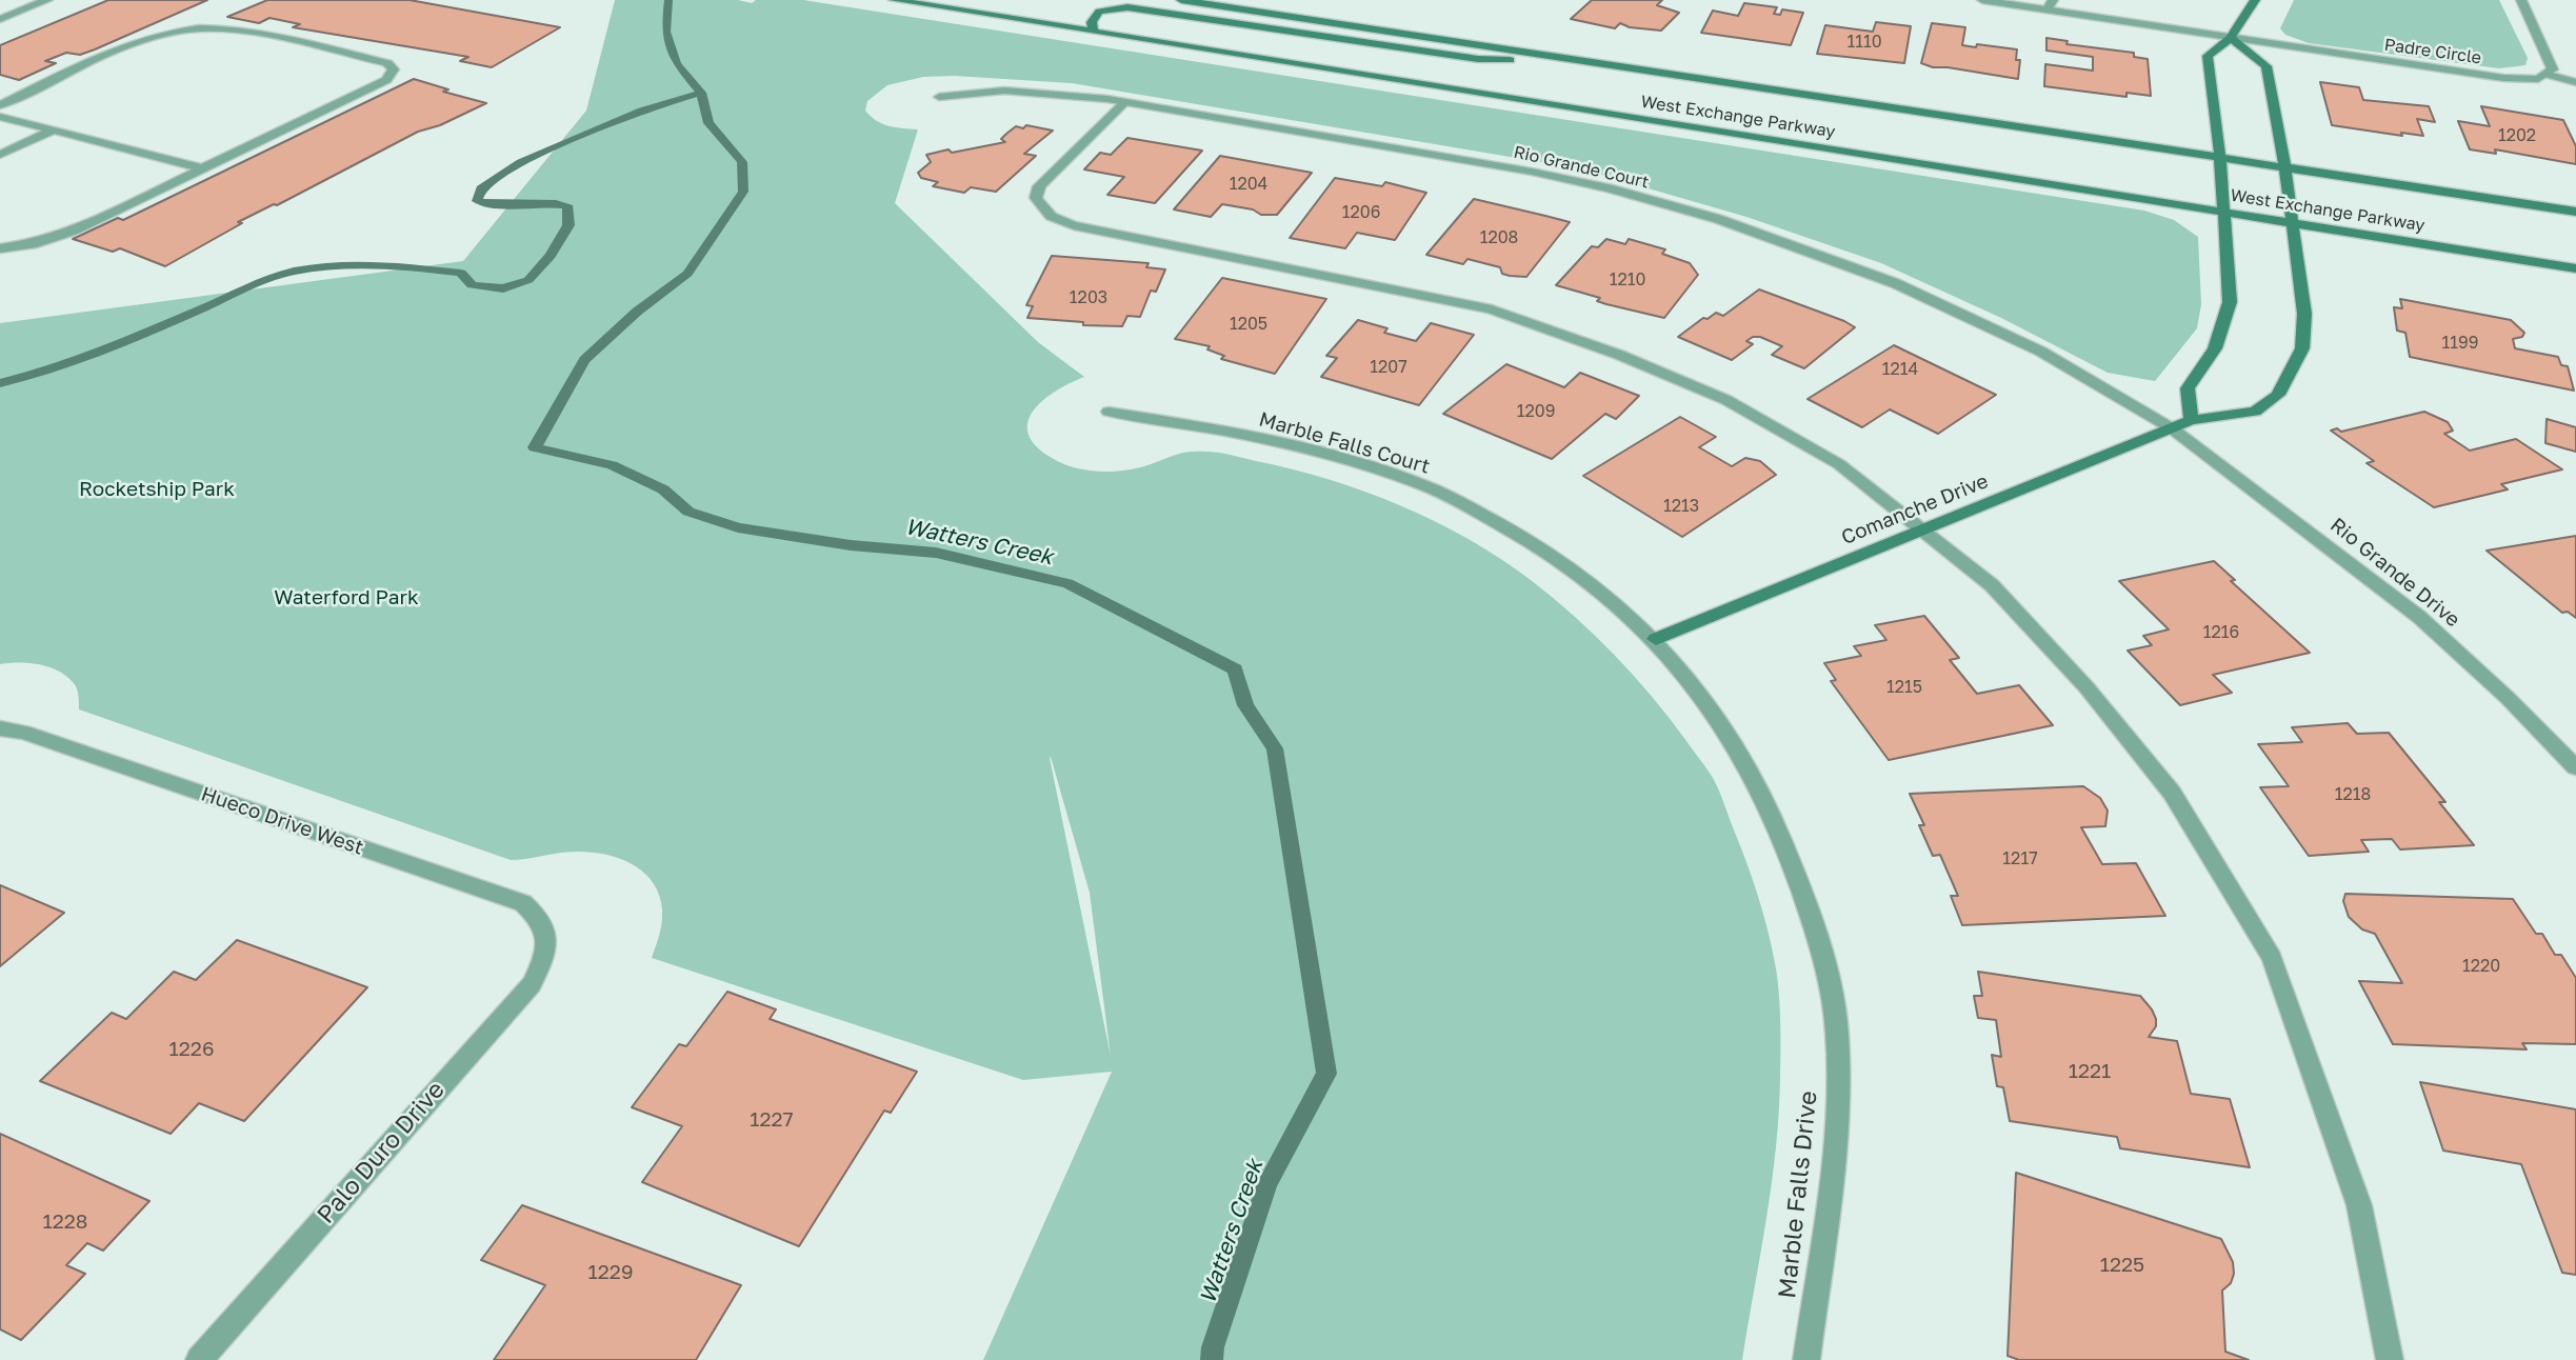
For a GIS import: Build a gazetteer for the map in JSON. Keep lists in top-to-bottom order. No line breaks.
{"streets":{"main road":["West Exchange Parkway","Comanche Drive"],"street":["Padre Circle","Rio Grande Court","Marble Falls Court","Rio Grande Drive","Hueco Drive West","Palo Duro Drive","Marble Falls Drive"]},"crossings":[["Padre Circle","Comanche Drive"],["West Exchange Parkway","Comanche Drive"],["Rio Grande Court","Comanche Drive"],["Rio Grande Court","Rio Grande Drive"],["Marble Falls Court","Comanche Drive"],["Marble Falls Court","Marble Falls Drive"],["Comanche Drive","Rio Grande Drive"],["Comanche Drive","Marble Falls Drive"],["Hueco Drive West","Palo Duro Drive"]],"water":["Watters Creek"],"parks":["Rocketship Park","Waterford Park"],"house_numbers":["1110","1202","1204","1206","1208","1210","1203","1205","1199","1207","1214","1209","1213","1216","1215","1218","1217","1220","1226","1221","1227","1228","1225","1229"]}
